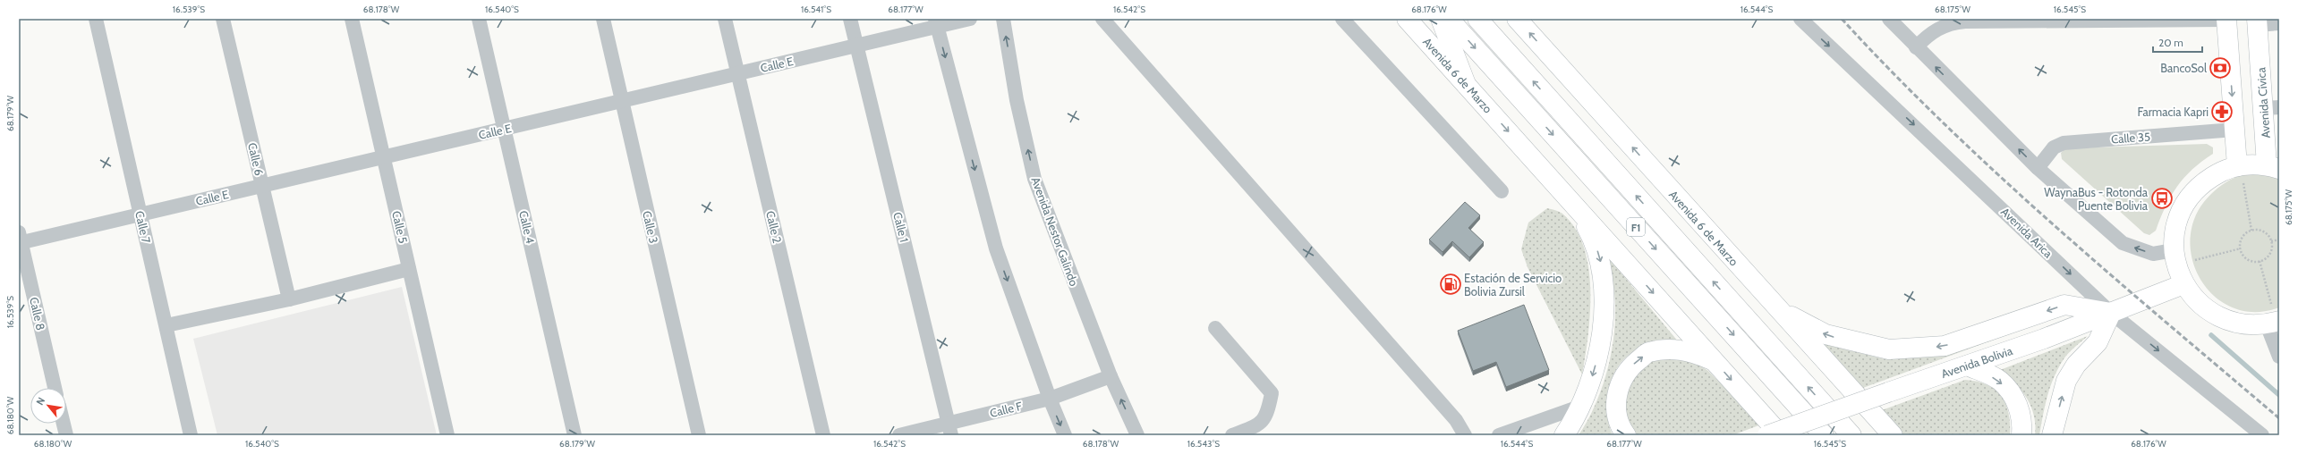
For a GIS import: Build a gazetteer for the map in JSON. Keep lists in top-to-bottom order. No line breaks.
{"streets":{"main road":["Avenida 6 de Marzo","Avenida Cívica","F1","Avenida Bolivia"],"street":["Calle E","Calle 35","Calle 6","Calle 7","Calle 5","Calle 4","Calle 3","Calle 2","Calle 1","Avenida Nestor Galindo","Avenida Arica","Calle 8","Calle F"]},"crossings":[["Calle E","Calle 6"],["Calle E","Calle 7"],["Calle E","Calle 5"],["Calle E","Calle 4"],["Calle E","Calle 3"],["Calle E","Calle 2"],["Calle E","Calle 1"],["Calle E","Calle 8"],["Calle 1","Calle F"],["Avenida Nestor Galindo","Calle F"],["Avenida Arica","Avenida Bolivia"]],"places":{"bank":["BancoSol"],"pharmacy":["Farmacia Kapri"],"bus stop":["WaynaBus - Rotonda Puente Bolivia"],"fuel station":["Estación de Servicio Bolivia Zursil"]},"scale_bar":"20 m","north":"top left","coordinates":["16.539°S","68.178°W","16.540°S","16.541°S","68.177°W","16.542°S","68.176°W","16.544°S","68.175°W","16.545°S","68.179°W","68.180°W","16.543°S"]}
